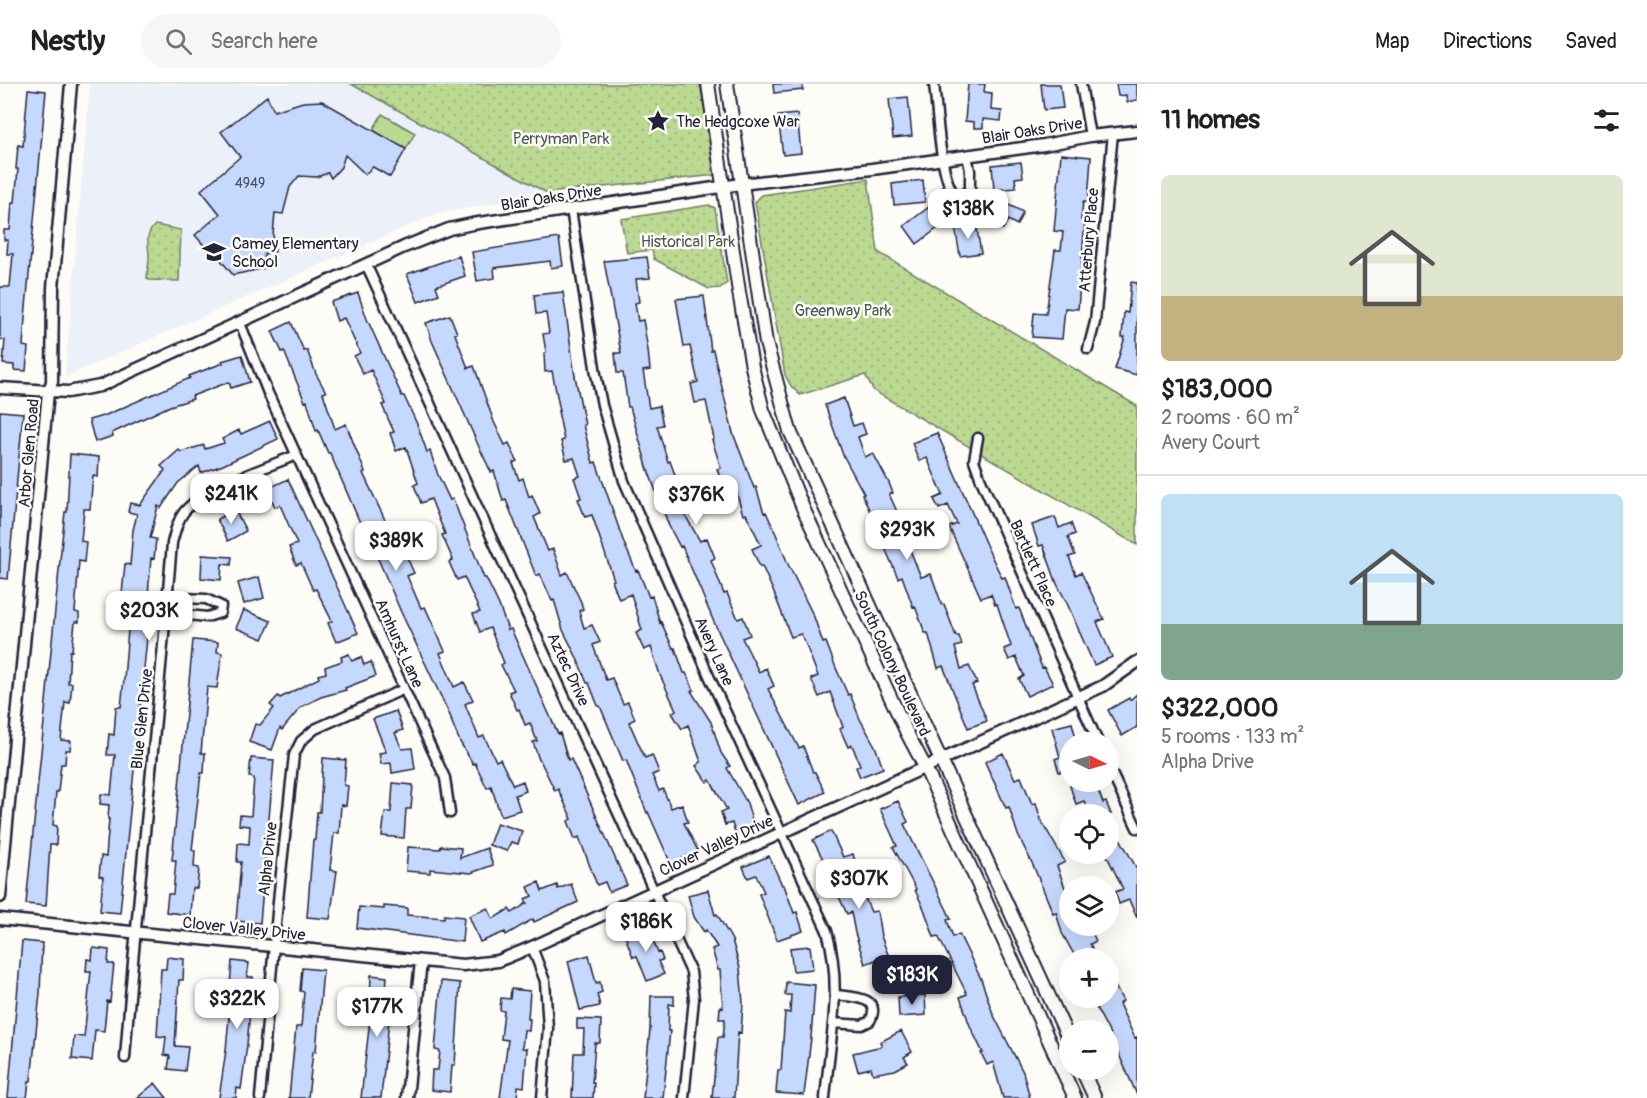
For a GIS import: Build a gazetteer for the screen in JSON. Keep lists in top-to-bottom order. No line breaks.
{"streets":{"main road":["South Colony Boulevard"],"street":["Blair Oaks Drive","Atterbury Place","Arbor Glen Road","Bartlett Place","Amhurst Lane","Avery Lane","Aztec Drive","Blue Glen Drive","Clover Valley Drive","Alpha Drive"]},"crossings":[["Blair Oaks Drive","Atterbury Place"],["Blair Oaks Drive","Arbor Glen Road"],["Blair Oaks Drive","Amhurst Lane"],["Blair Oaks Drive","Avery Lane"],["Blair Oaks Drive","South Colony Boulevard"],["Blair Oaks Drive","Aztec Drive"],["Bartlett Place","Clover Valley Drive"],["Amhurst Lane","Blue Glen Drive"],["Amhurst Lane","Alpha Drive"],["Avery Lane","Clover Valley Drive"],["South Colony Boulevard","Clover Valley Drive"],["Aztec Drive","Clover Valley Drive"],["Blue Glen Drive","Clover Valley Drive"],["Clover Valley Drive","Alpha Drive"]],"parks":["Perryman Park","Historical Park","Greenway Park"],"places":{"place":["The Hedgcoxe War"],"school or university":["Camey Elementary School"]},"house_numbers":["4949"],"north":"right","page":{"header":"Nestly","search":"Search here","nav":["Map","Directions","Saved"],"heading":"11 homes","list":[{"name":"$183,000","note":"2 rooms · 60 m² · Avery Court"},{"name":"$322,000","note":"5 rooms · 133 m² · Alpha Drive"}],"price":["$138K","$241K","$376K","$293K","$389K","$203K","$307K","$186K","$183K","$322K","$177K"],"map_buttons":["+","−"]}}
